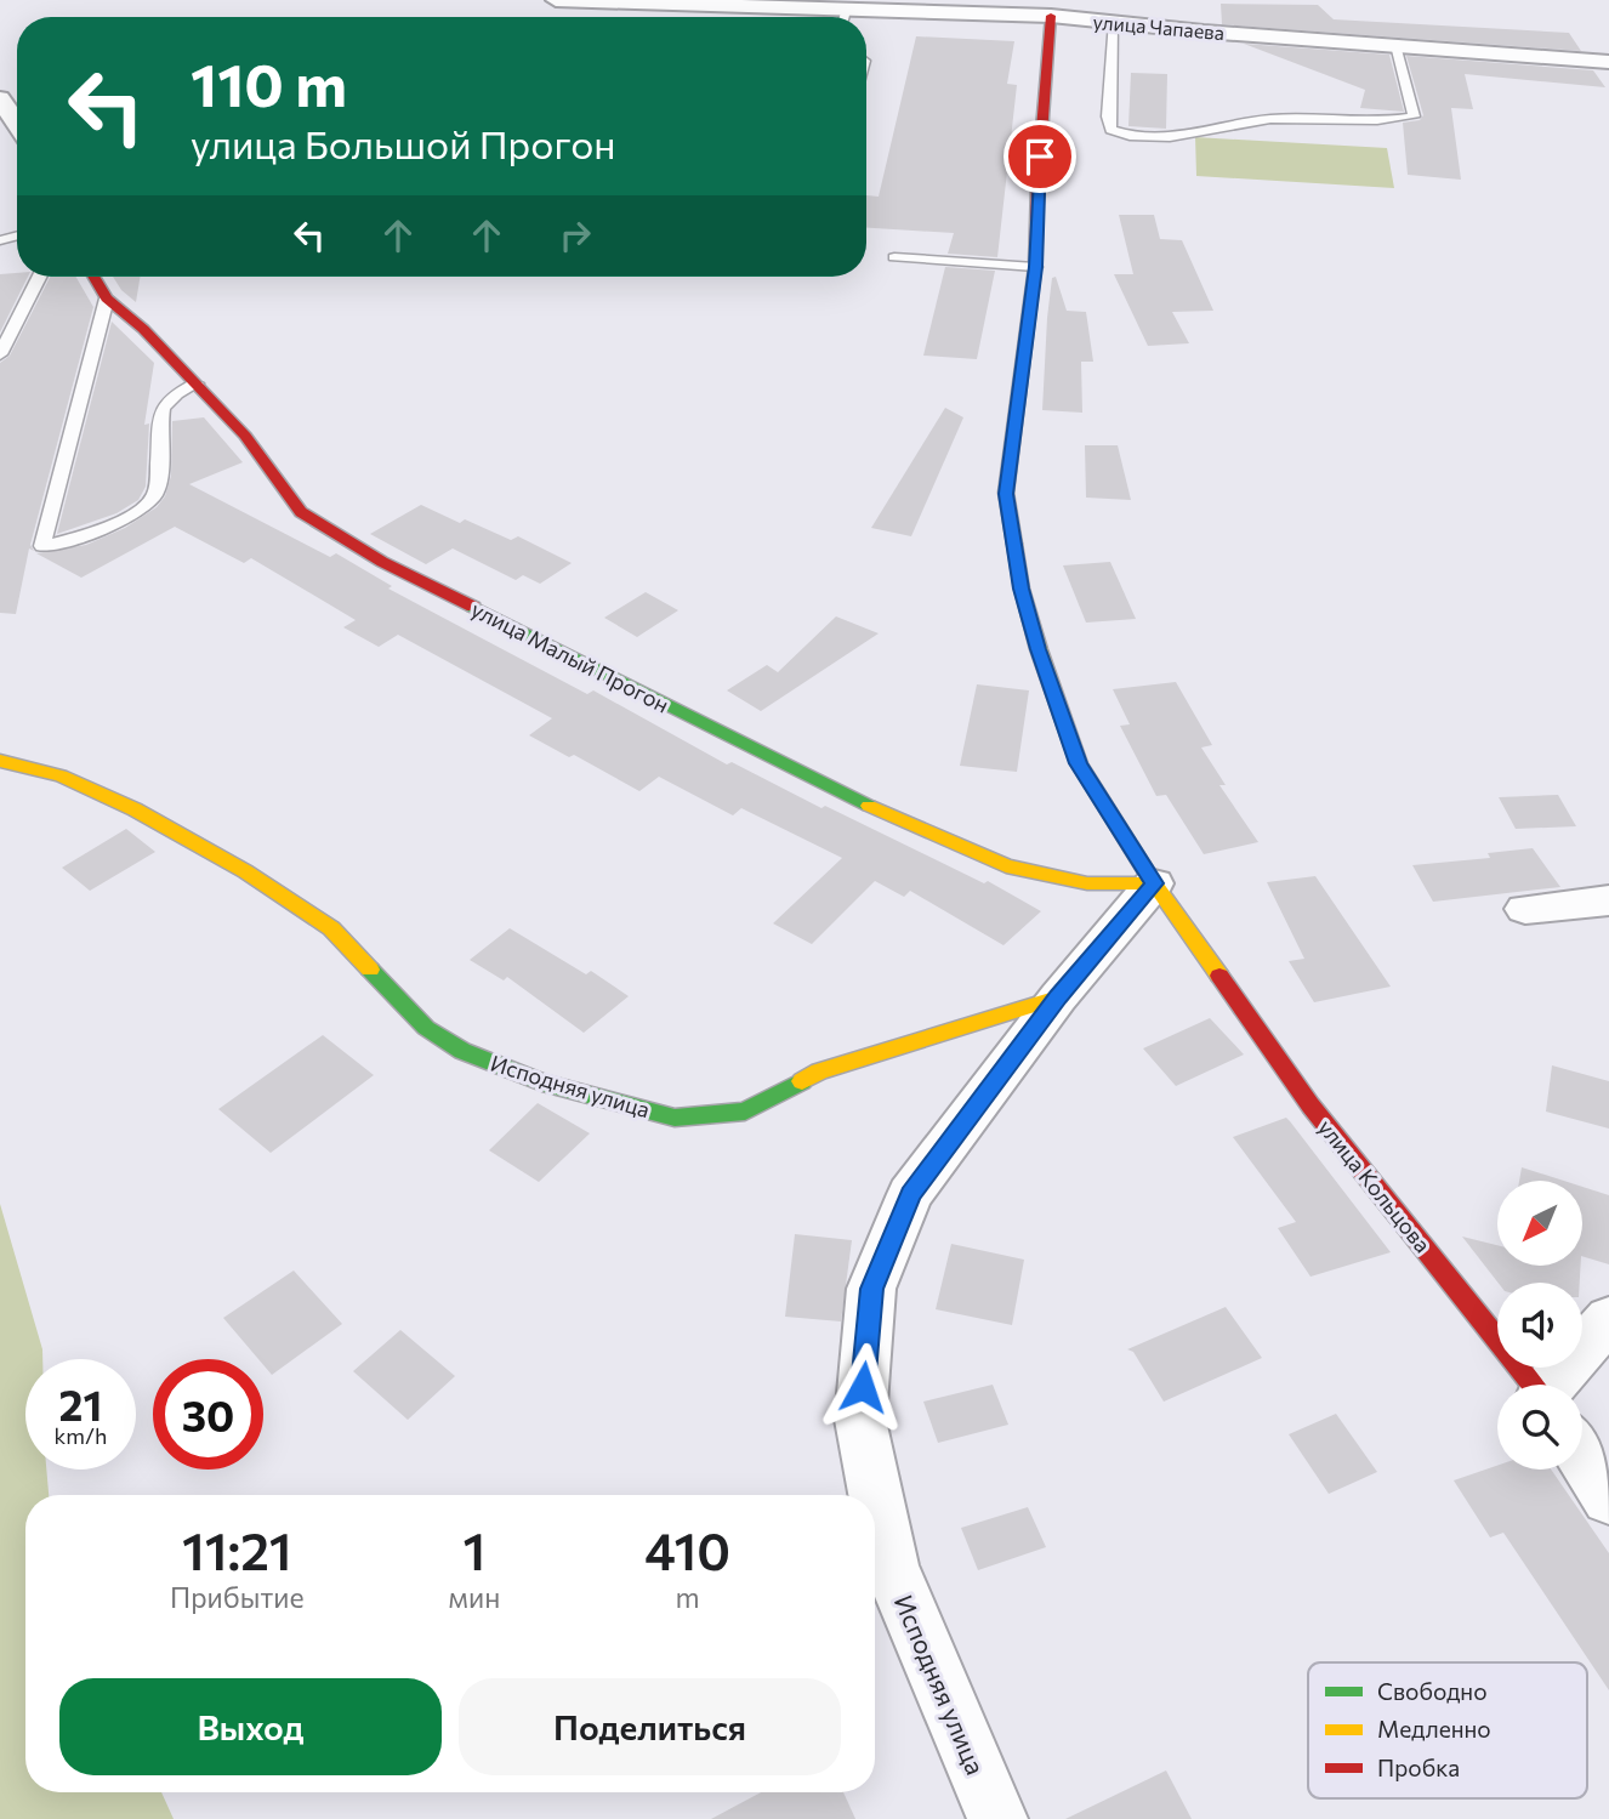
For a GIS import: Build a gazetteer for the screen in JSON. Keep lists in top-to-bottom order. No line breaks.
{"streets":{"street":["улица Чапаева","улица Малый Прогон","Исподняя улица","улица Кольцова"]},"crossings":[["улица Чапаева","улица Кольцова"],["улица Малый Прогон","Исподняя улица"],["улица Малый Прогон","улица Кольцова"],["Исподняя улица","улица Кольцова"]],"legend":["Свободно","Медленно","Пробка"],"north":"bottom left","page":{"turn":["110 m","улица Большой Прогон"],"speed":"21 km/h","limit":"30","eta":["11:21","Прибытие","1","мин","410","m"],"buttons":["Выход","Поделиться"]}}
